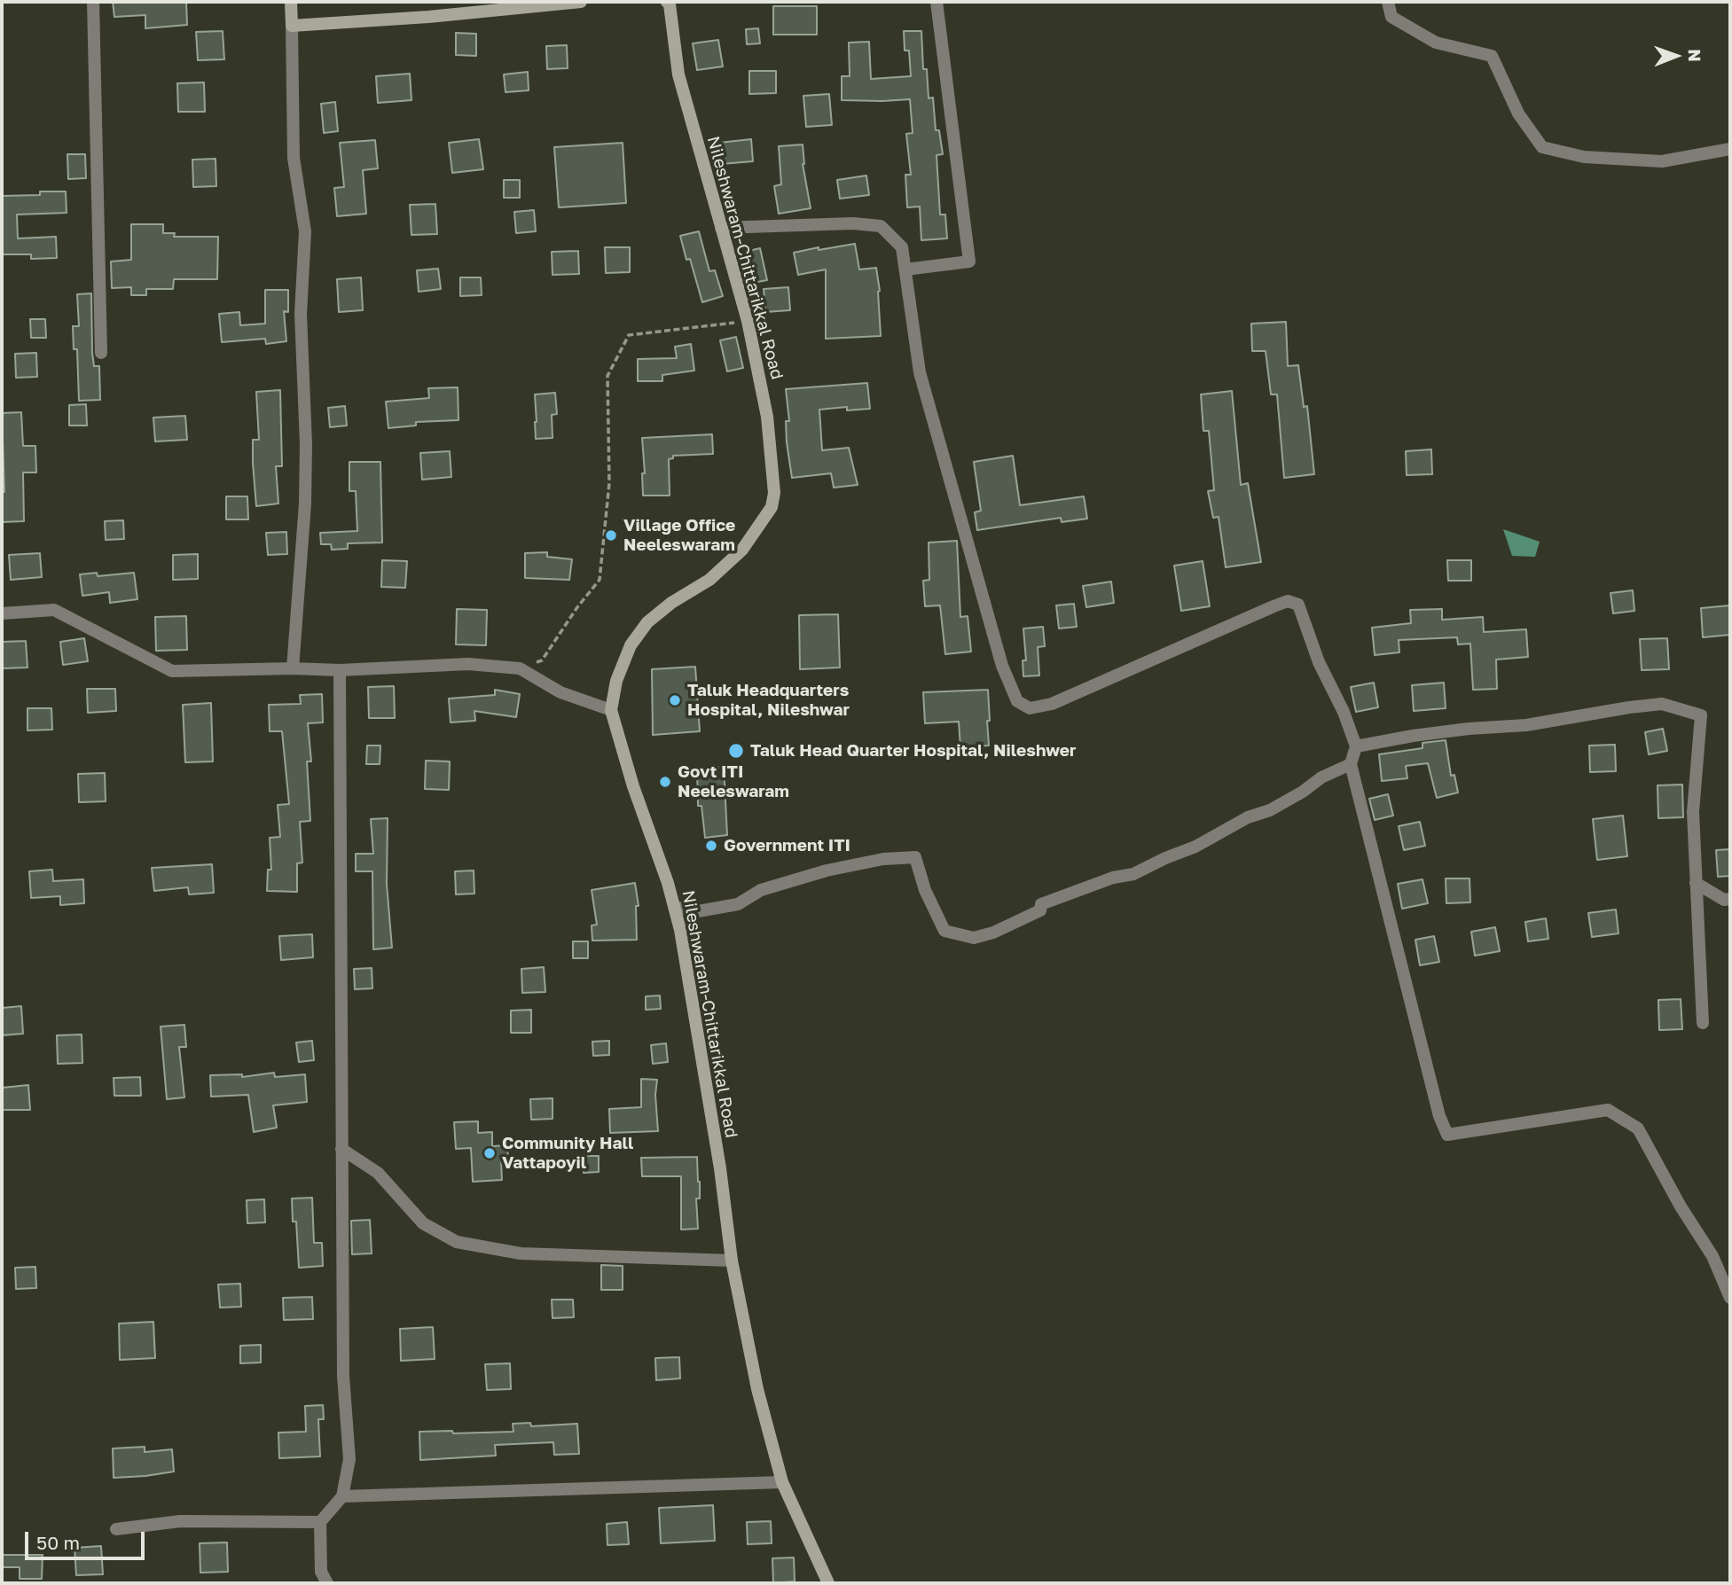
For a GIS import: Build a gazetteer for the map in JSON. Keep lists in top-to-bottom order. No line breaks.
{"streets":{"main road":["Nileshwaram-Chittarikkal Road"]},"places":["Village Office Neeleswaram","Taluk Headquarters Hospital, Nileshwar","Taluk Head Quarter Hospital, Nileshwer","Govt ITI Neeleswaram","Government ITI","Community Hall Vattapoyil"],"scale_bar":"50 m","north":"right"}
